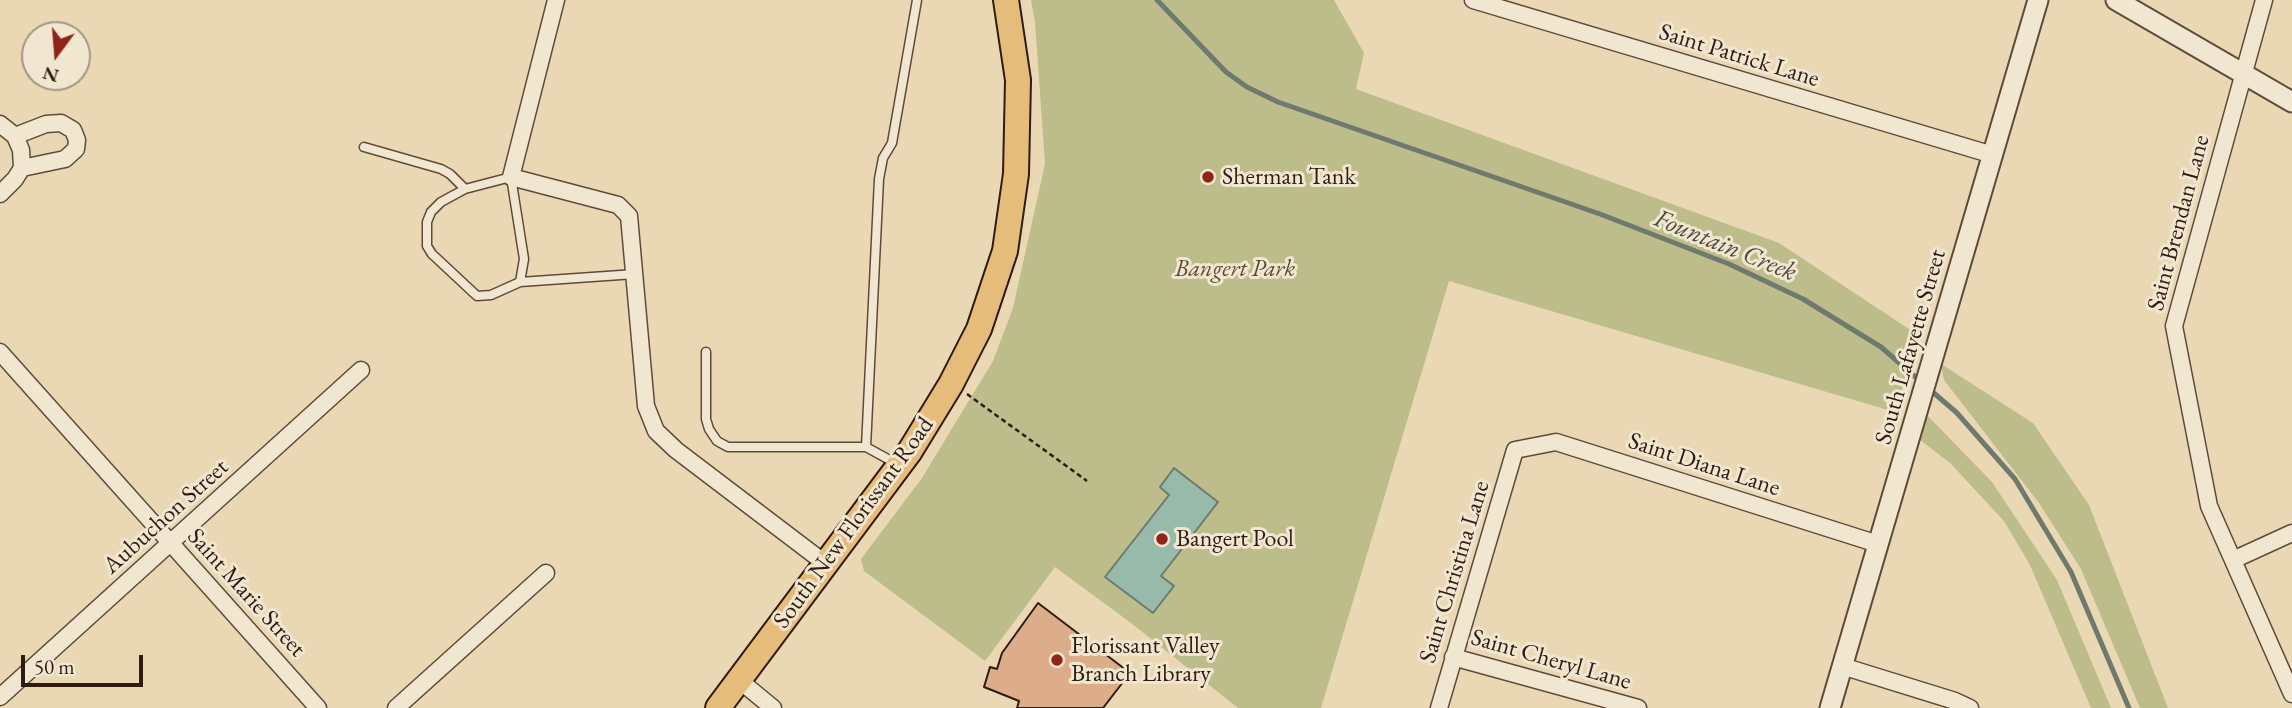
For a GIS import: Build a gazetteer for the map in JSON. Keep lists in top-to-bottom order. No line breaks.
{"streets":{"main road":["South New Florissant Road"],"street":["Saint Patrick Lane","Saint Brendan Lane","South Lafayette Street","Saint Diana Lane","Aubuchon Street","Saint Christina Lane","Saint Marie Street","Saint Cheryl Lane"]},"crossings":[["Saint Patrick Lane","South Lafayette Street"],["South Lafayette Street","Saint Diana Lane"],["Saint Diana Lane","Saint Christina Lane"],["Aubuchon Street","Saint Marie Street"],["Saint Christina Lane","Saint Cheryl Lane"]],"water":["Fountain Creek"],"parks":["Bangert Park"],"places":["Sherman Tank","Bangert Pool","Florissant Valley Branch Library"],"scale_bar":"50 m","north":"bottom"}
